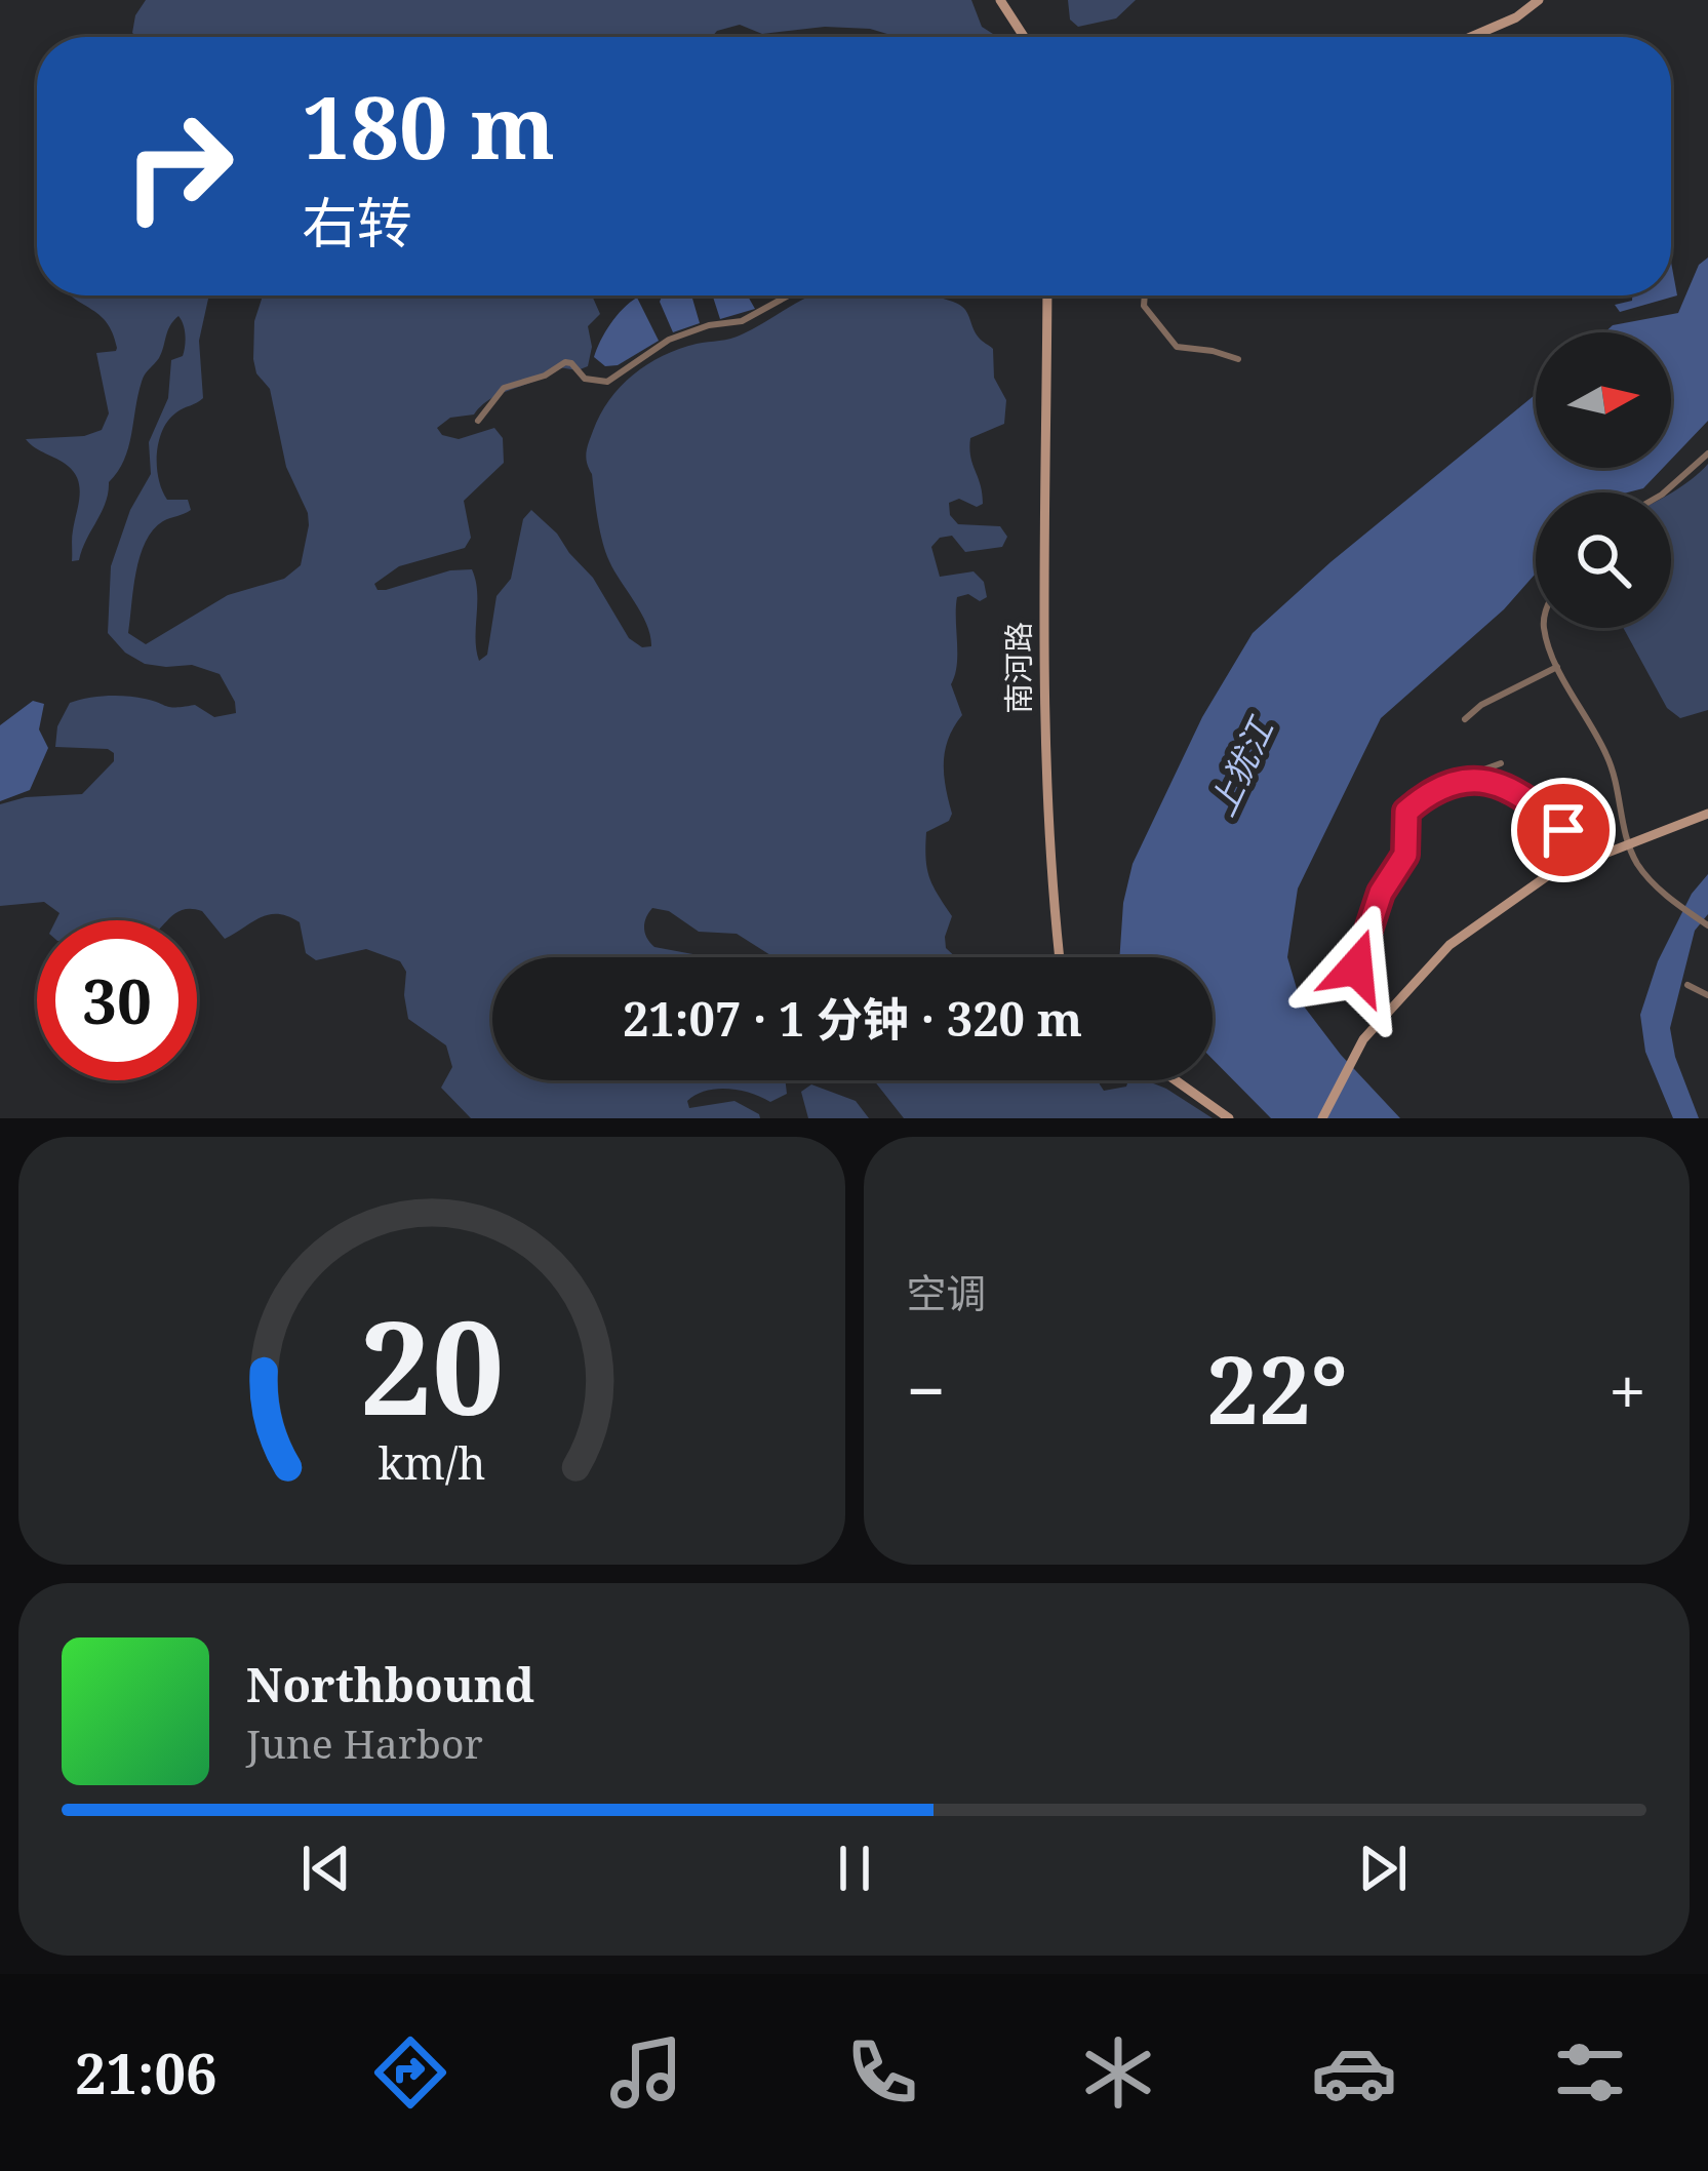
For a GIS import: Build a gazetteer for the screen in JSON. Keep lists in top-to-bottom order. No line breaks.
{"streets":{"street":["南河路"]},"water":["上犹江"],"north":"right","page":{"turn":["180 m","右转"],"limit":"30","trip":"21:07 · 1 分钟 · 320 m","tile":"空调","heat":["−","22°","+"],"song":["Northbound","June Harbor"],"tabs":"21:06","gauge":["20","km/h"]}}
